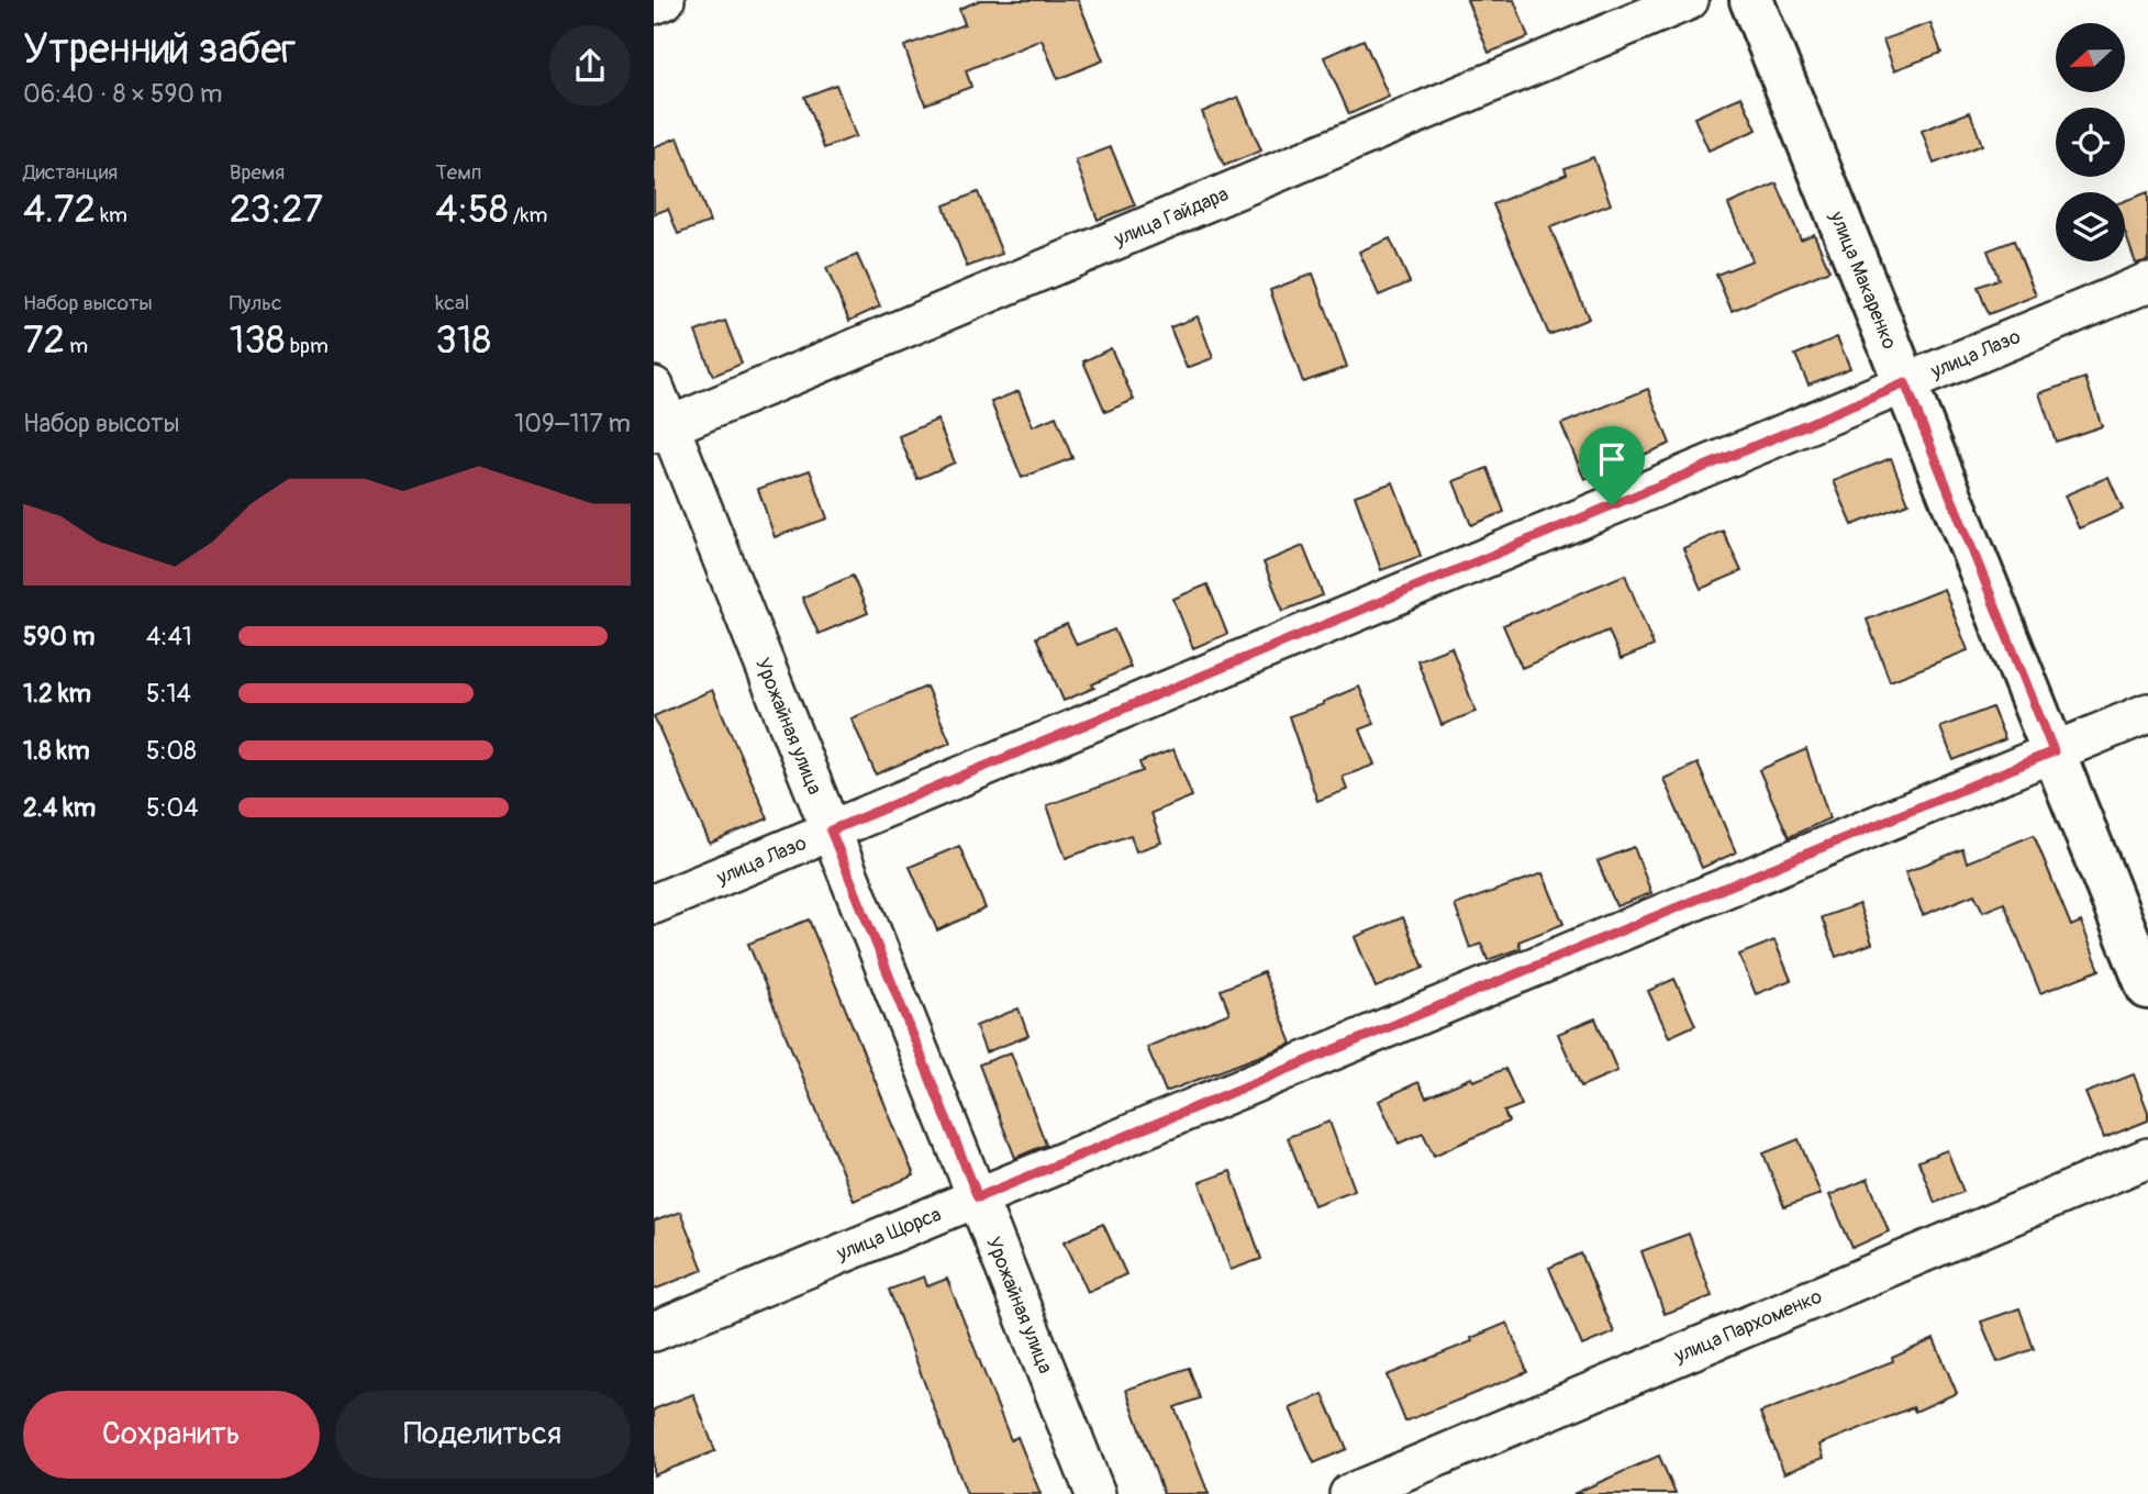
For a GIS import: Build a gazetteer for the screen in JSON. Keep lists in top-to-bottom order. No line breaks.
{"streets":{"street":["улица Гайдара","улица Макаренко","улица Лазо","Урожайная улица","улица Щорса","улица Пархоменко"]},"crossings":[["улица Гайдара","Урожайная улица"],["улица Макаренко","улица Лазо"],["улица Макаренко","улица Щорса"],["улица Лазо","Урожайная улица"],["Урожайная улица","улица Щорса"]],"north":"left","page":{"heading":["Утренний забег","06:40 · 8 × 590 m"],"stats":[["Дистанция","4.72 km"],["Время","23:27"],["Темп","4:58 /km"],["Набор высоты","72 m"],["Пульс","138 bpm"],["kcal","318"]],"chart":["Набор высоты","109–117 m"],"list":[{"name":"590 m","note":"4:41"},{"name":"1.2 km","note":"5:14"},{"name":"1.8 km","note":"5:08"},{"name":"2.4 km","note":"5:04"}],"buttons":["Сохранить","Поделиться"]}}
